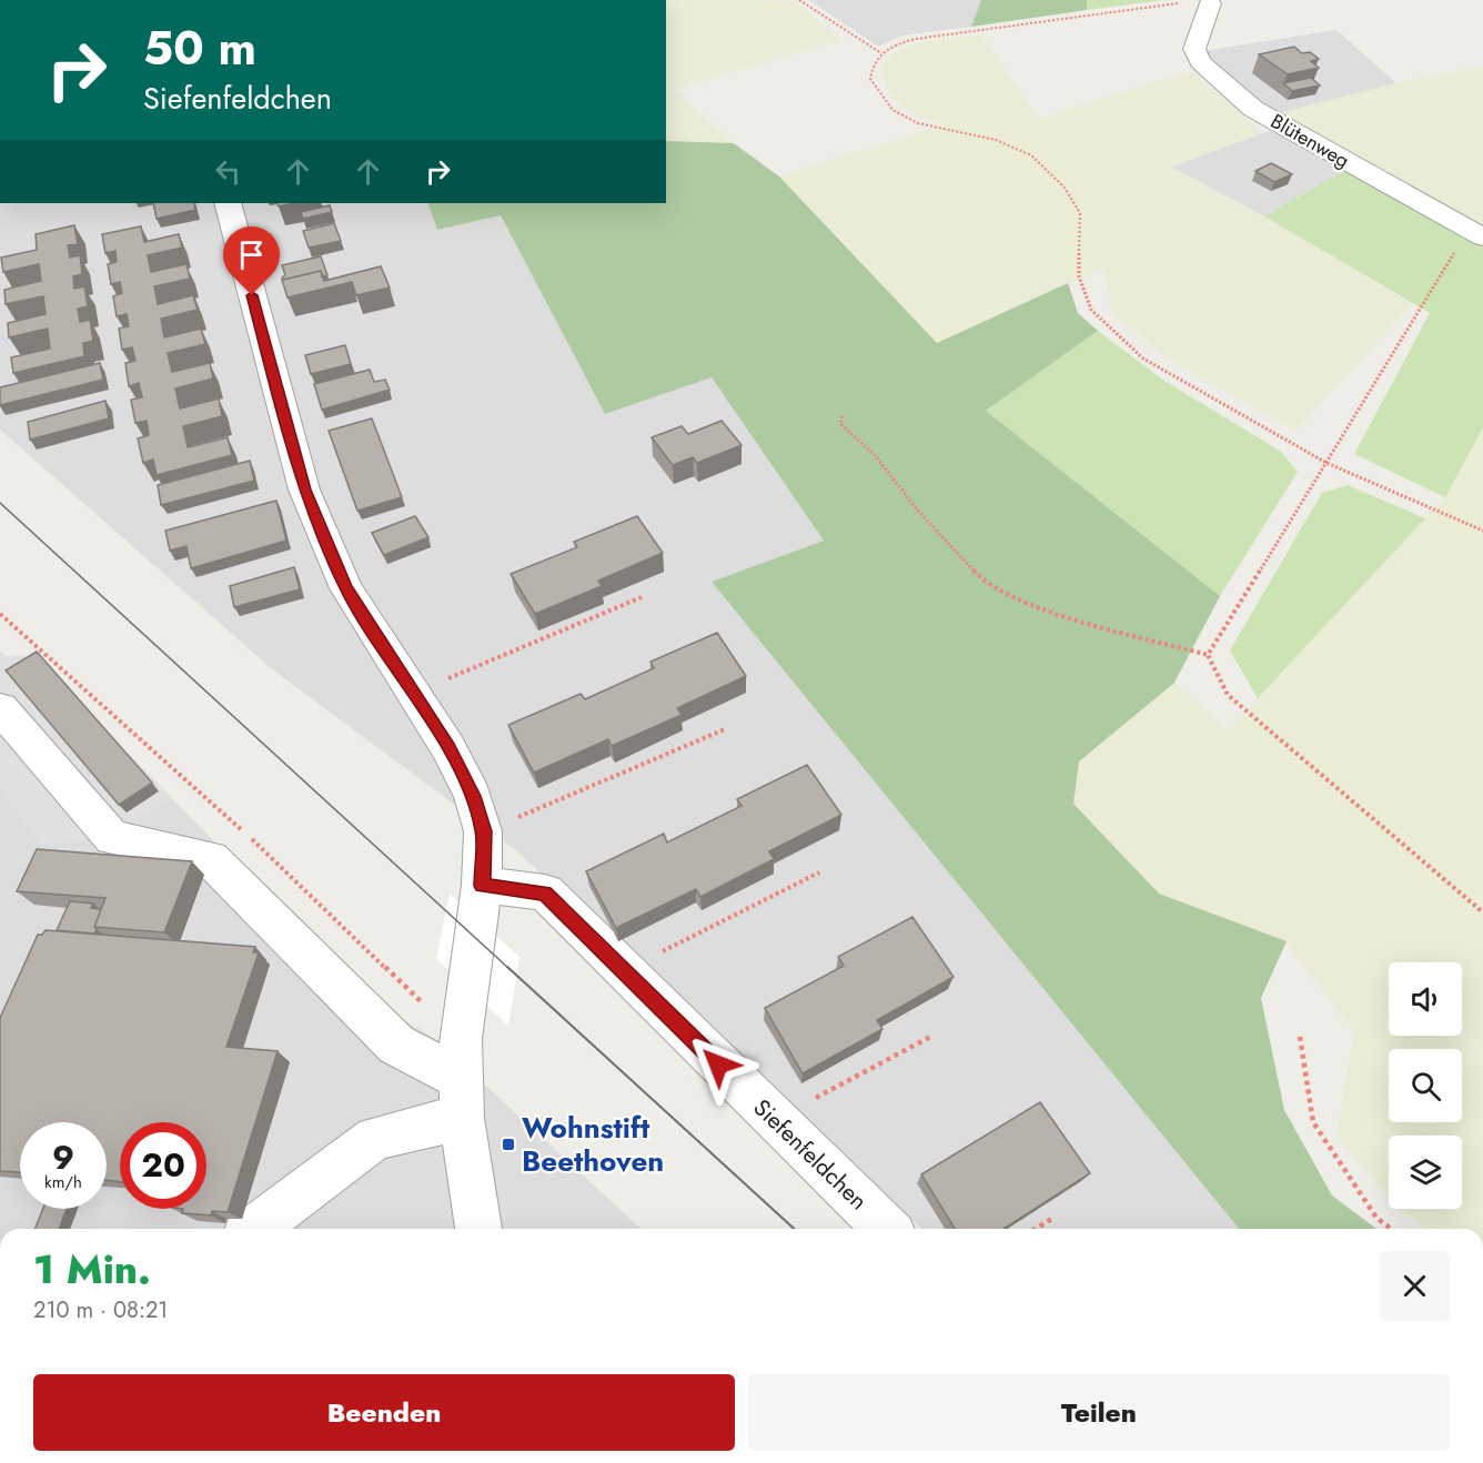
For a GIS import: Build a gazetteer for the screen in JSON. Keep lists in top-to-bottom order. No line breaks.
{"streets":{"street":["Blütenweg","Siefenfeldchen"]},"places":{"transit":["Wohnstift Beethoven"]},"page":{"turn":["50 m","Siefenfeldchen"],"speed":"9 km/h","limit":"20","heading":["1 Min.","210 m · 08:21"],"buttons":["Beenden","Teilen"]}}
